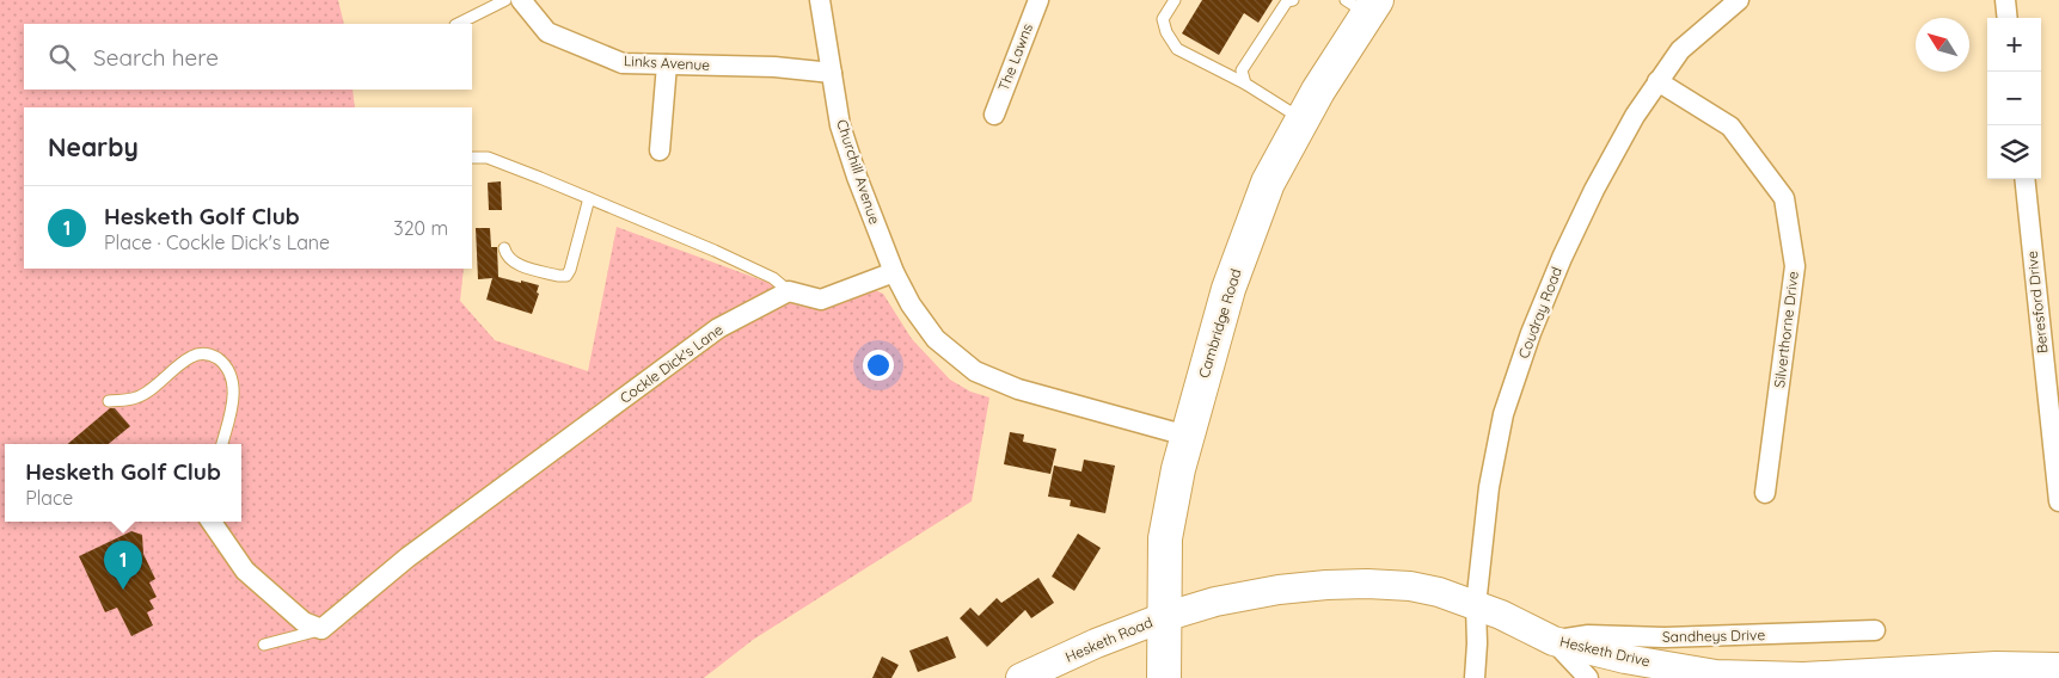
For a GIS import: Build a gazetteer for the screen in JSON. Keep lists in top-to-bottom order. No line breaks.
{"streets":{"highway":["Cambridge Road"],"street":["The Lawns","Links Avenue","Churchill Avenue","Beresford Drive","Coudray Road","Silverthorne Drive","Cockle Dick's Lane","Sandheys Drive","Hesketh Road","Hesketh Drive"]},"crossings":[["Links Avenue","Churchill Avenue"],["Coudray Road","Silverthorne Drive"],["Coudray Road","Hesketh Drive"],["Cambridge Road","Hesketh Road"],["Cambridge Road","Hesketh Drive"],["Sandheys Drive","Hesketh Drive"],["Hesketh Road","Hesketh Drive"]],"north":"top left","page":{"map_buttons":["+","−"],"search":"Search here","heading":"Nearby","list":[{"mark":"1","name":"Hesketh Golf Club","note":"Place · Cockle Dick's Lane","value":"320 m"}],"popup":["Hesketh Golf Club","Place"],"pins":"1"}}
